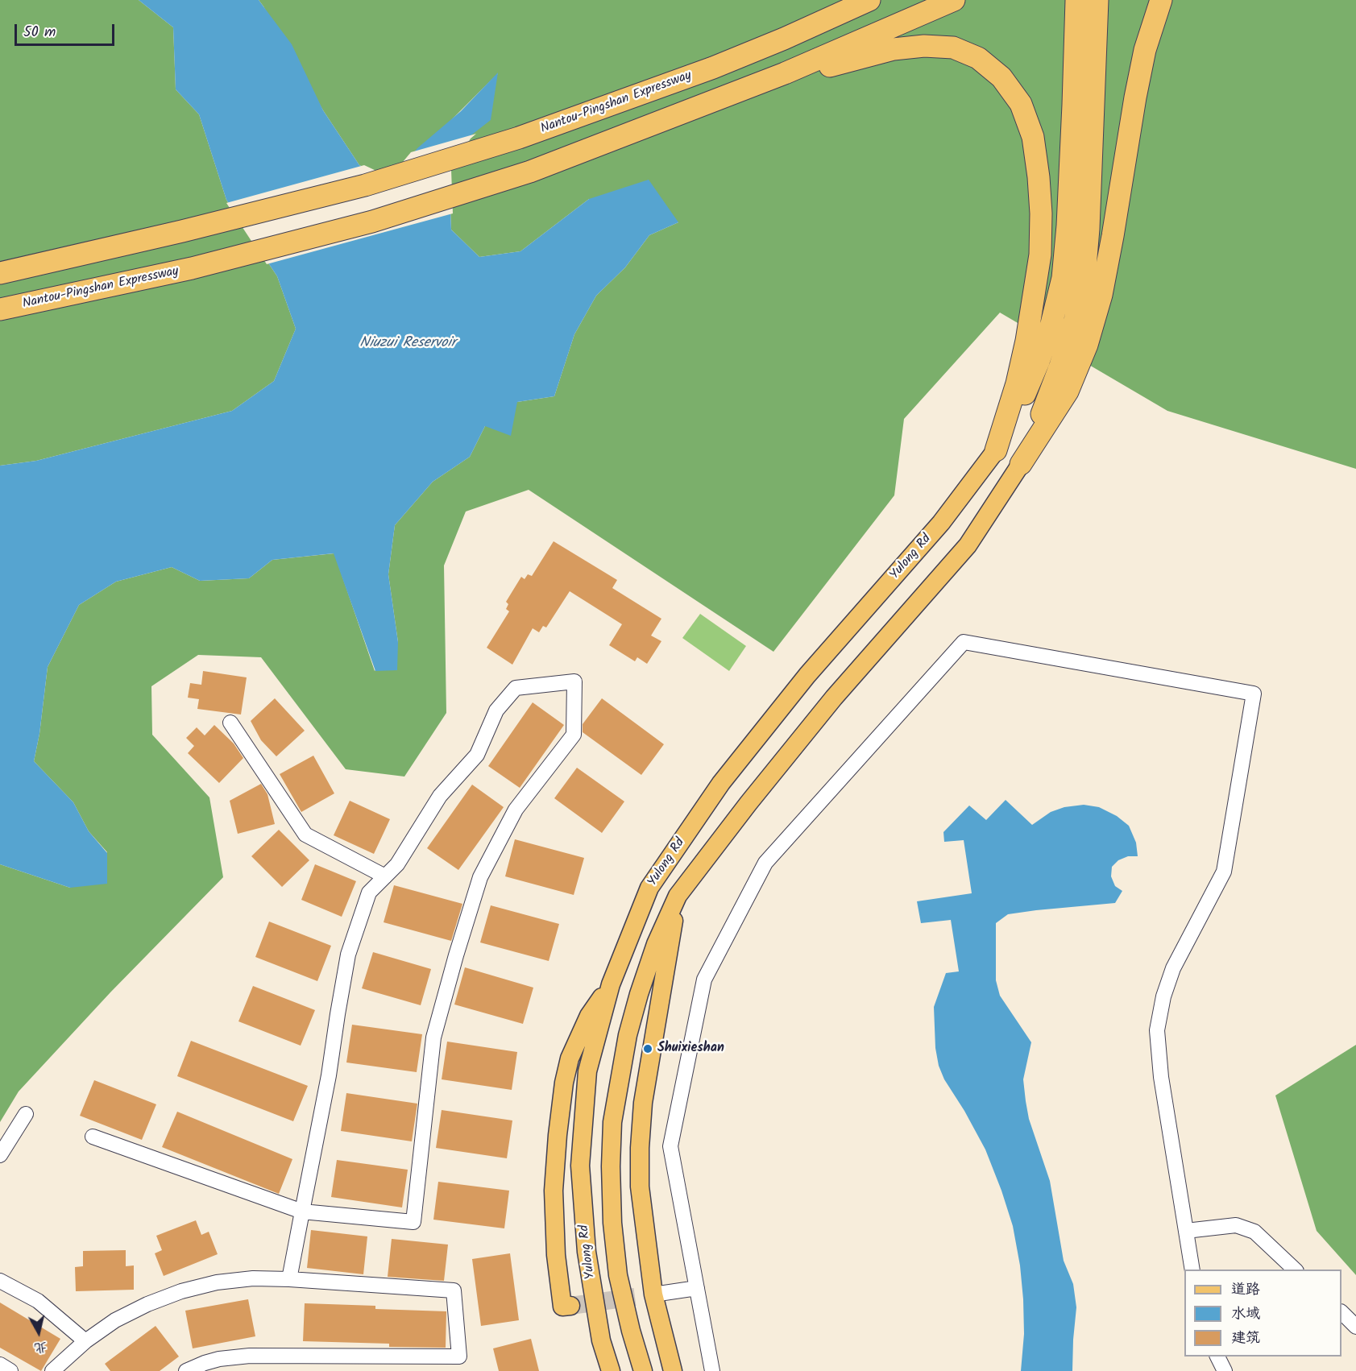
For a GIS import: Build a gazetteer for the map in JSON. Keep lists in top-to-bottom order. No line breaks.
{"streets":{"highway":["Nantou-Pingshan Expressway"],"main road":["Yulong Rd"]},"water":["Niuzui Reservoir"],"places":["Shuixieshan"],"legend":["道路","水域","建筑"],"scale_bar":"50 m","north":"bottom"}
